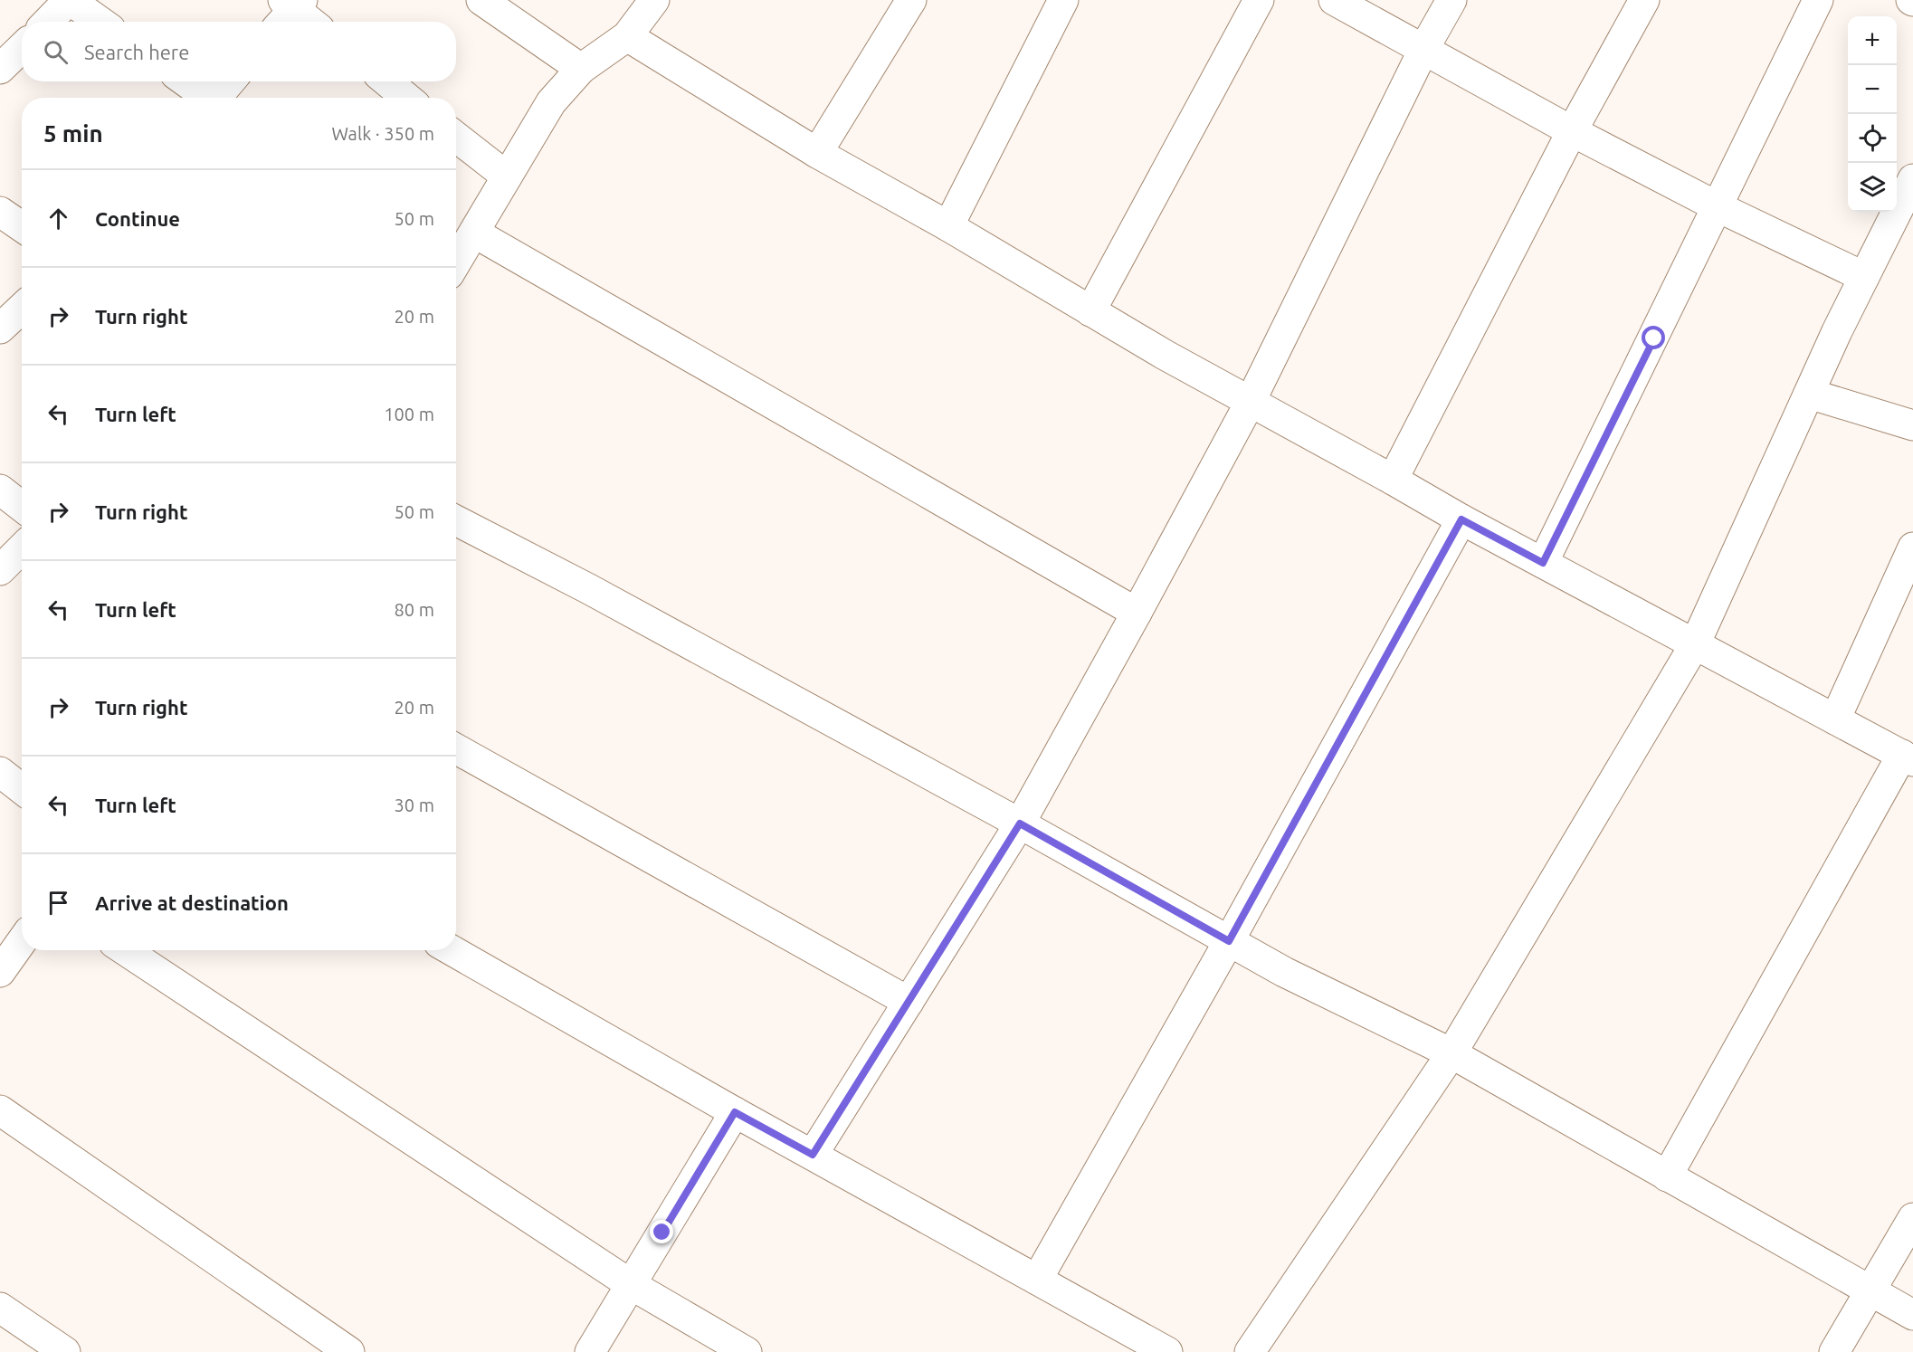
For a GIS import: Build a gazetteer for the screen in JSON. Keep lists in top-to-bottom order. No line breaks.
{"page":{"map_buttons":["+","−"],"search":"Search here","heading":["5 min","Walk · 350 m"],"list":[["Continue","50 m"],["Turn right","20 m"],["Turn left","100 m"],["Turn right","50 m"],["Turn left","80 m"],["Turn right","20 m"],["Turn left","30 m"],"Arrive at destination"]}}
